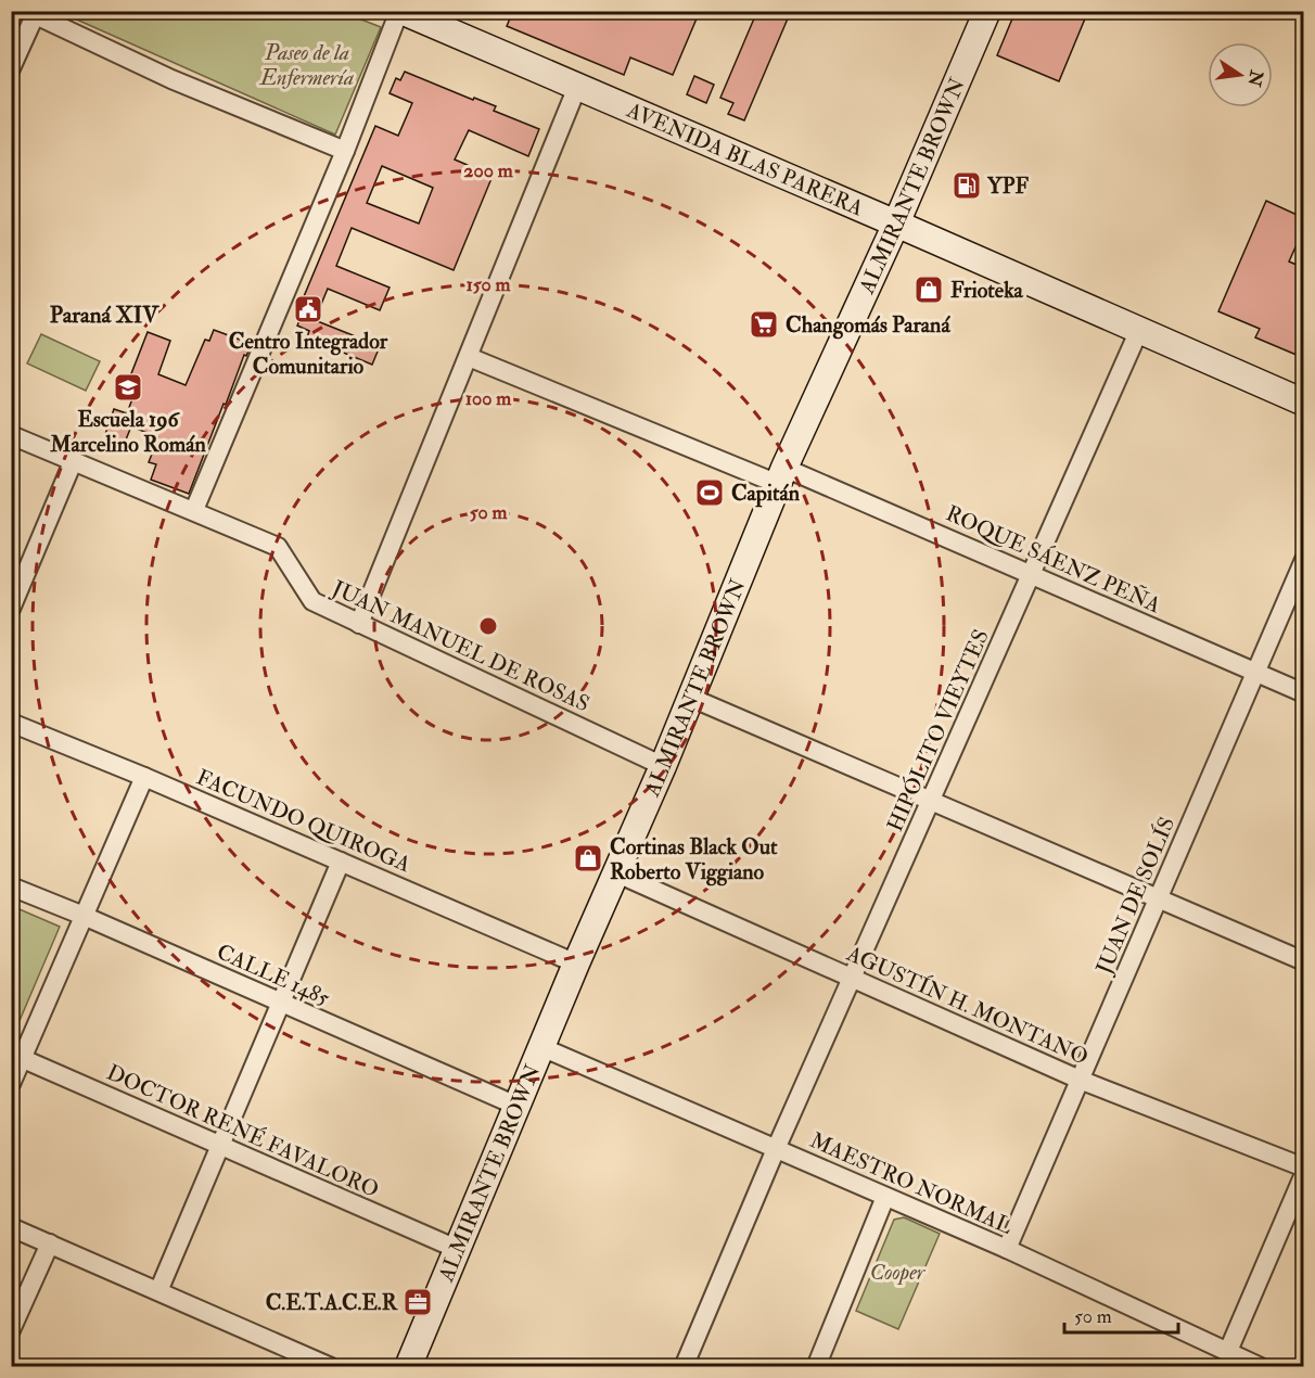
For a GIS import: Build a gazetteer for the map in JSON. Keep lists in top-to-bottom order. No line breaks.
{"streets":{"main road":["AVENIDA BLAS PARERA","ALMIRANTE BROWN"],"street":["ROQUE SÁENZ PEÑA","JUAN MANUEL DE ROSAS","HIPÓLITO VIEYTES","FACUNDO QUIROGA","JUAN DE SOLÍS","CALLE 1485","AGUSTÍN H. MONTANO","DOCTOR RENÉ FAVALORO","MAESTRO NORMAL"]},"crossings":[["AVENIDA BLAS PARERA","ALMIRANTE BROWN"],["AVENIDA BLAS PARERA","HIPÓLITO VIEYTES"],["ALMIRANTE BROWN","ROQUE SÁENZ PEÑA"],["ALMIRANTE BROWN","JUAN MANUEL DE ROSAS"],["ALMIRANTE BROWN","FACUNDO QUIROGA"],["ALMIRANTE BROWN","CALLE 1485"],["ALMIRANTE BROWN","AGUSTÍN H. MONTANO"],["ALMIRANTE BROWN","DOCTOR RENÉ FAVALORO"],["ALMIRANTE BROWN","MAESTRO NORMAL"],["ROQUE SÁENZ PEÑA","HIPÓLITO VIEYTES"],["ROQUE SÁENZ PEÑA","JUAN DE SOLÍS"],["HIPÓLITO VIEYTES","AGUSTÍN H. MONTANO"],["HIPÓLITO VIEYTES","MAESTRO NORMAL"],["JUAN DE SOLÍS","AGUSTÍN H. MONTANO"],["JUAN DE SOLÍS","MAESTRO NORMAL"]],"districts":["Paraná XIV"],"parks":["Paseo de la Enfermería","Cooper"],"places":{"fuel station":["YPF"],"shop":["Frioteka","Cortinas Black Out Roberto Viggiano"],"public building":["Centro Integrador Comunitario"],"supermarket":["Changomás Paraná"],"school or university":["Escuela 196 Marcelino Román"],"sports":["Capitán"],"office":["C.E.T.A.C.E.R"]},"scale_bar":"50 m","north":"right","rings":["200 m","150 m","100 m","50 m"]}
